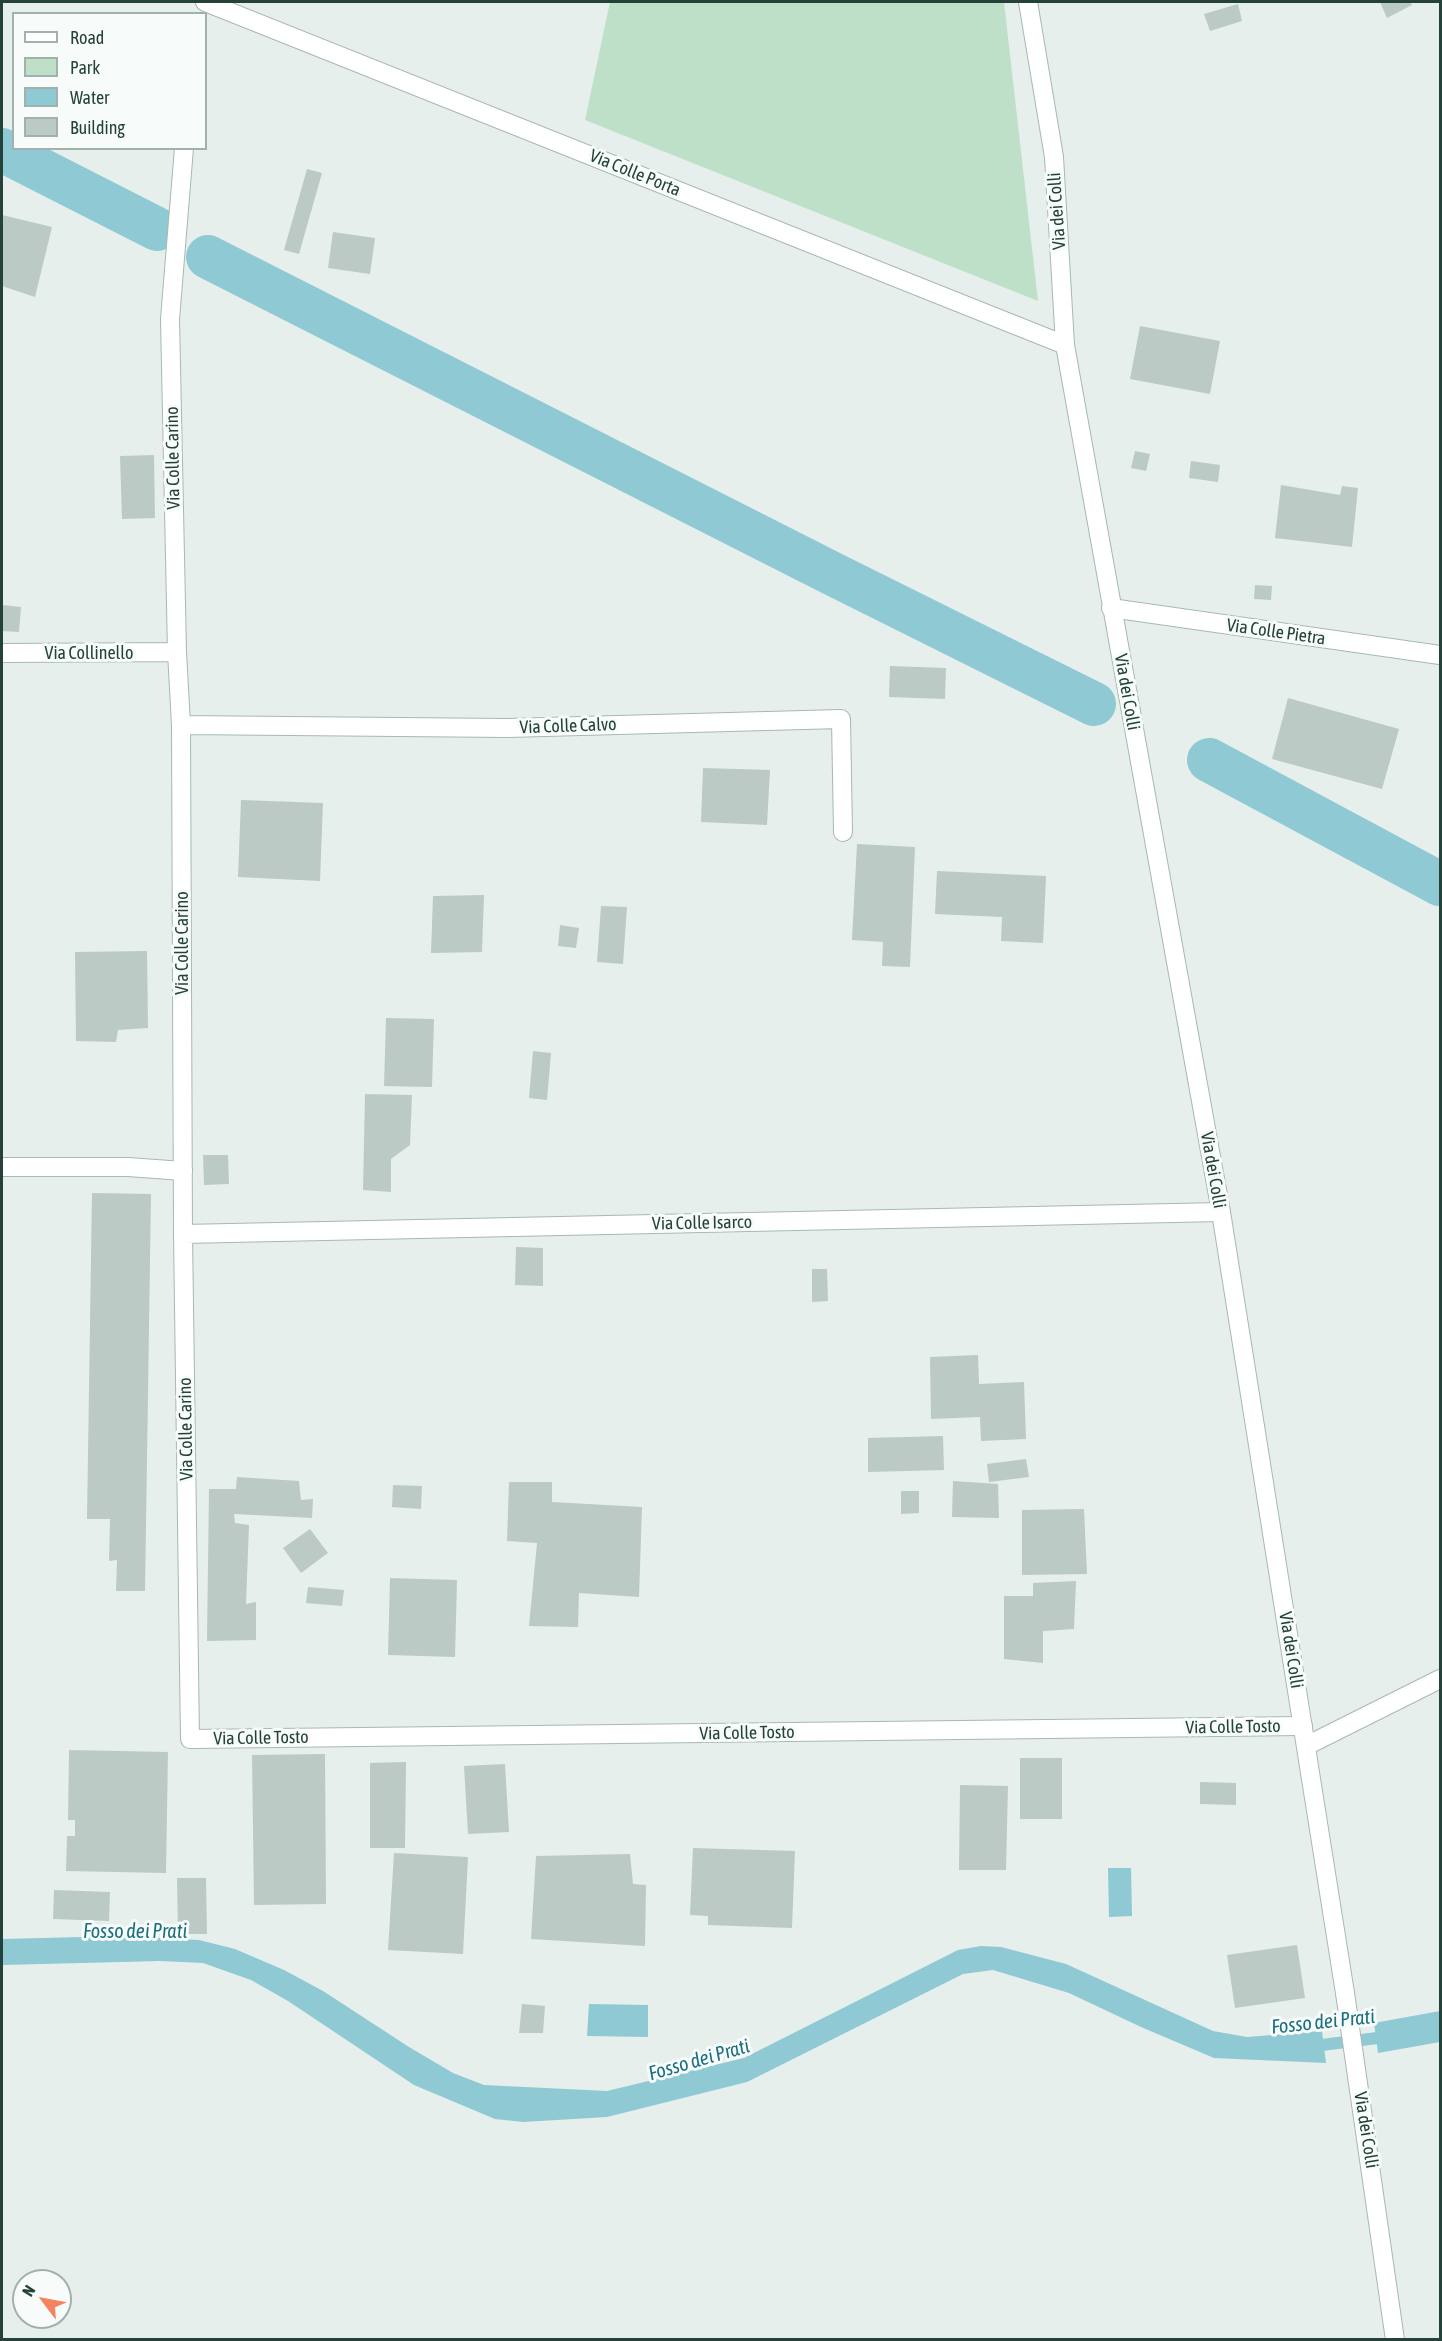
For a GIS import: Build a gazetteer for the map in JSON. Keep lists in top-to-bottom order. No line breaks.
{"streets":{"street":["Via Colle Porta","Via dei Colli","Via Colle Carino","Via Colle Pietra","Via Collinello","Via Colle Calvo","Via Colle Isarco","Via Colle Tosto"]},"crossings":[["Via Colle Porta","Via dei Colli"],["Via dei Colli","Via Colle Pietra"],["Via dei Colli","Via Colle Isarco"],["Via dei Colli","Via Colle Tosto"],["Via Colle Carino","Via Collinello"],["Via Colle Carino","Via Colle Calvo"],["Via Colle Carino","Via Colle Isarco"],["Via Colle Carino","Via Colle Tosto"]],"water":["Fosso dei Prati"],"legend":["Road","Park","Water","Building"],"north":"top left"}
